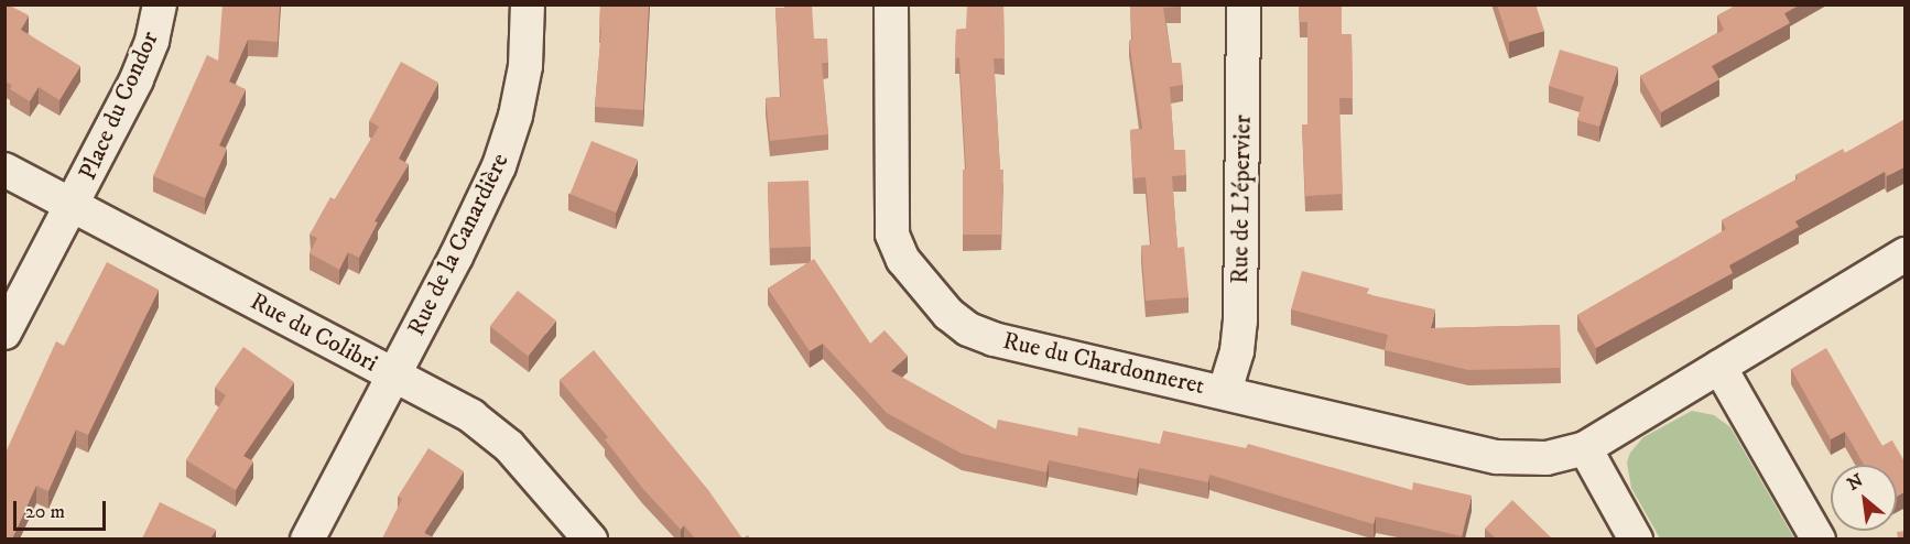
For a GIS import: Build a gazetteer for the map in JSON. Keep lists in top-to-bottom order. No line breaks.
{"streets":{"street":["Place du Condor","Rue de L'épervier","Rue de la Canardière","Rue du Colibri","Rue du Chardonneret"]},"crossings":[["Place du Condor","Rue du Colibri"],["Rue de L'épervier","Rue du Chardonneret"],["Rue de la Canardière","Rue du Colibri"]],"scale_bar":"20 m","north":"top left"}
